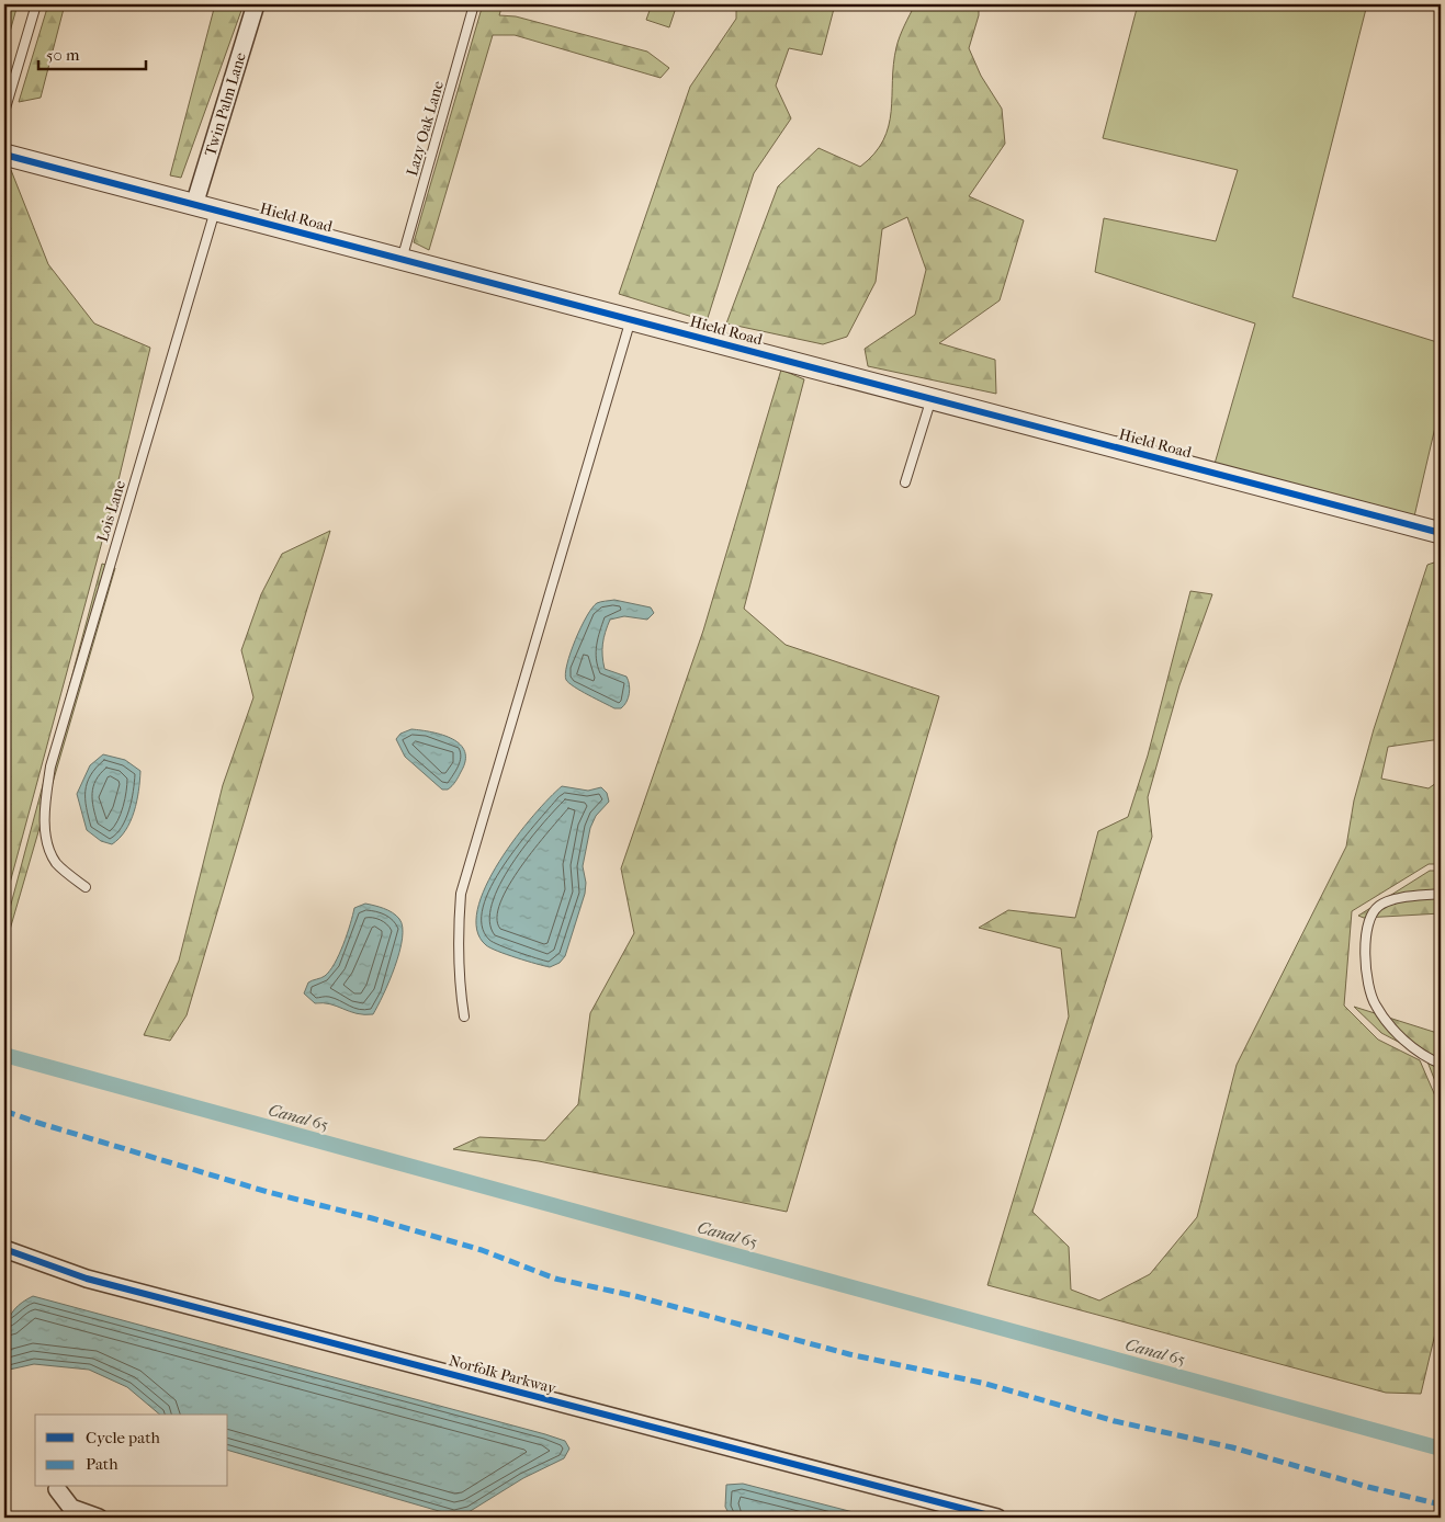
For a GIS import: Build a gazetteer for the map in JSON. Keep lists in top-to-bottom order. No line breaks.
{"streets":{"street":["Twin Palm Lane","Hield Road","Norfolk Parkway"],"lane":["Lazy Oak Lane","Lois Lane"]},"crossings":[["Twin Palm Lane","Hield Road"],["Lazy Oak Lane","Hield Road"],["Hield Road","Lois Lane"]],"water":["Canal 65"],"legend":["Cycle path","Path"],"scale_bar":"50 m"}
